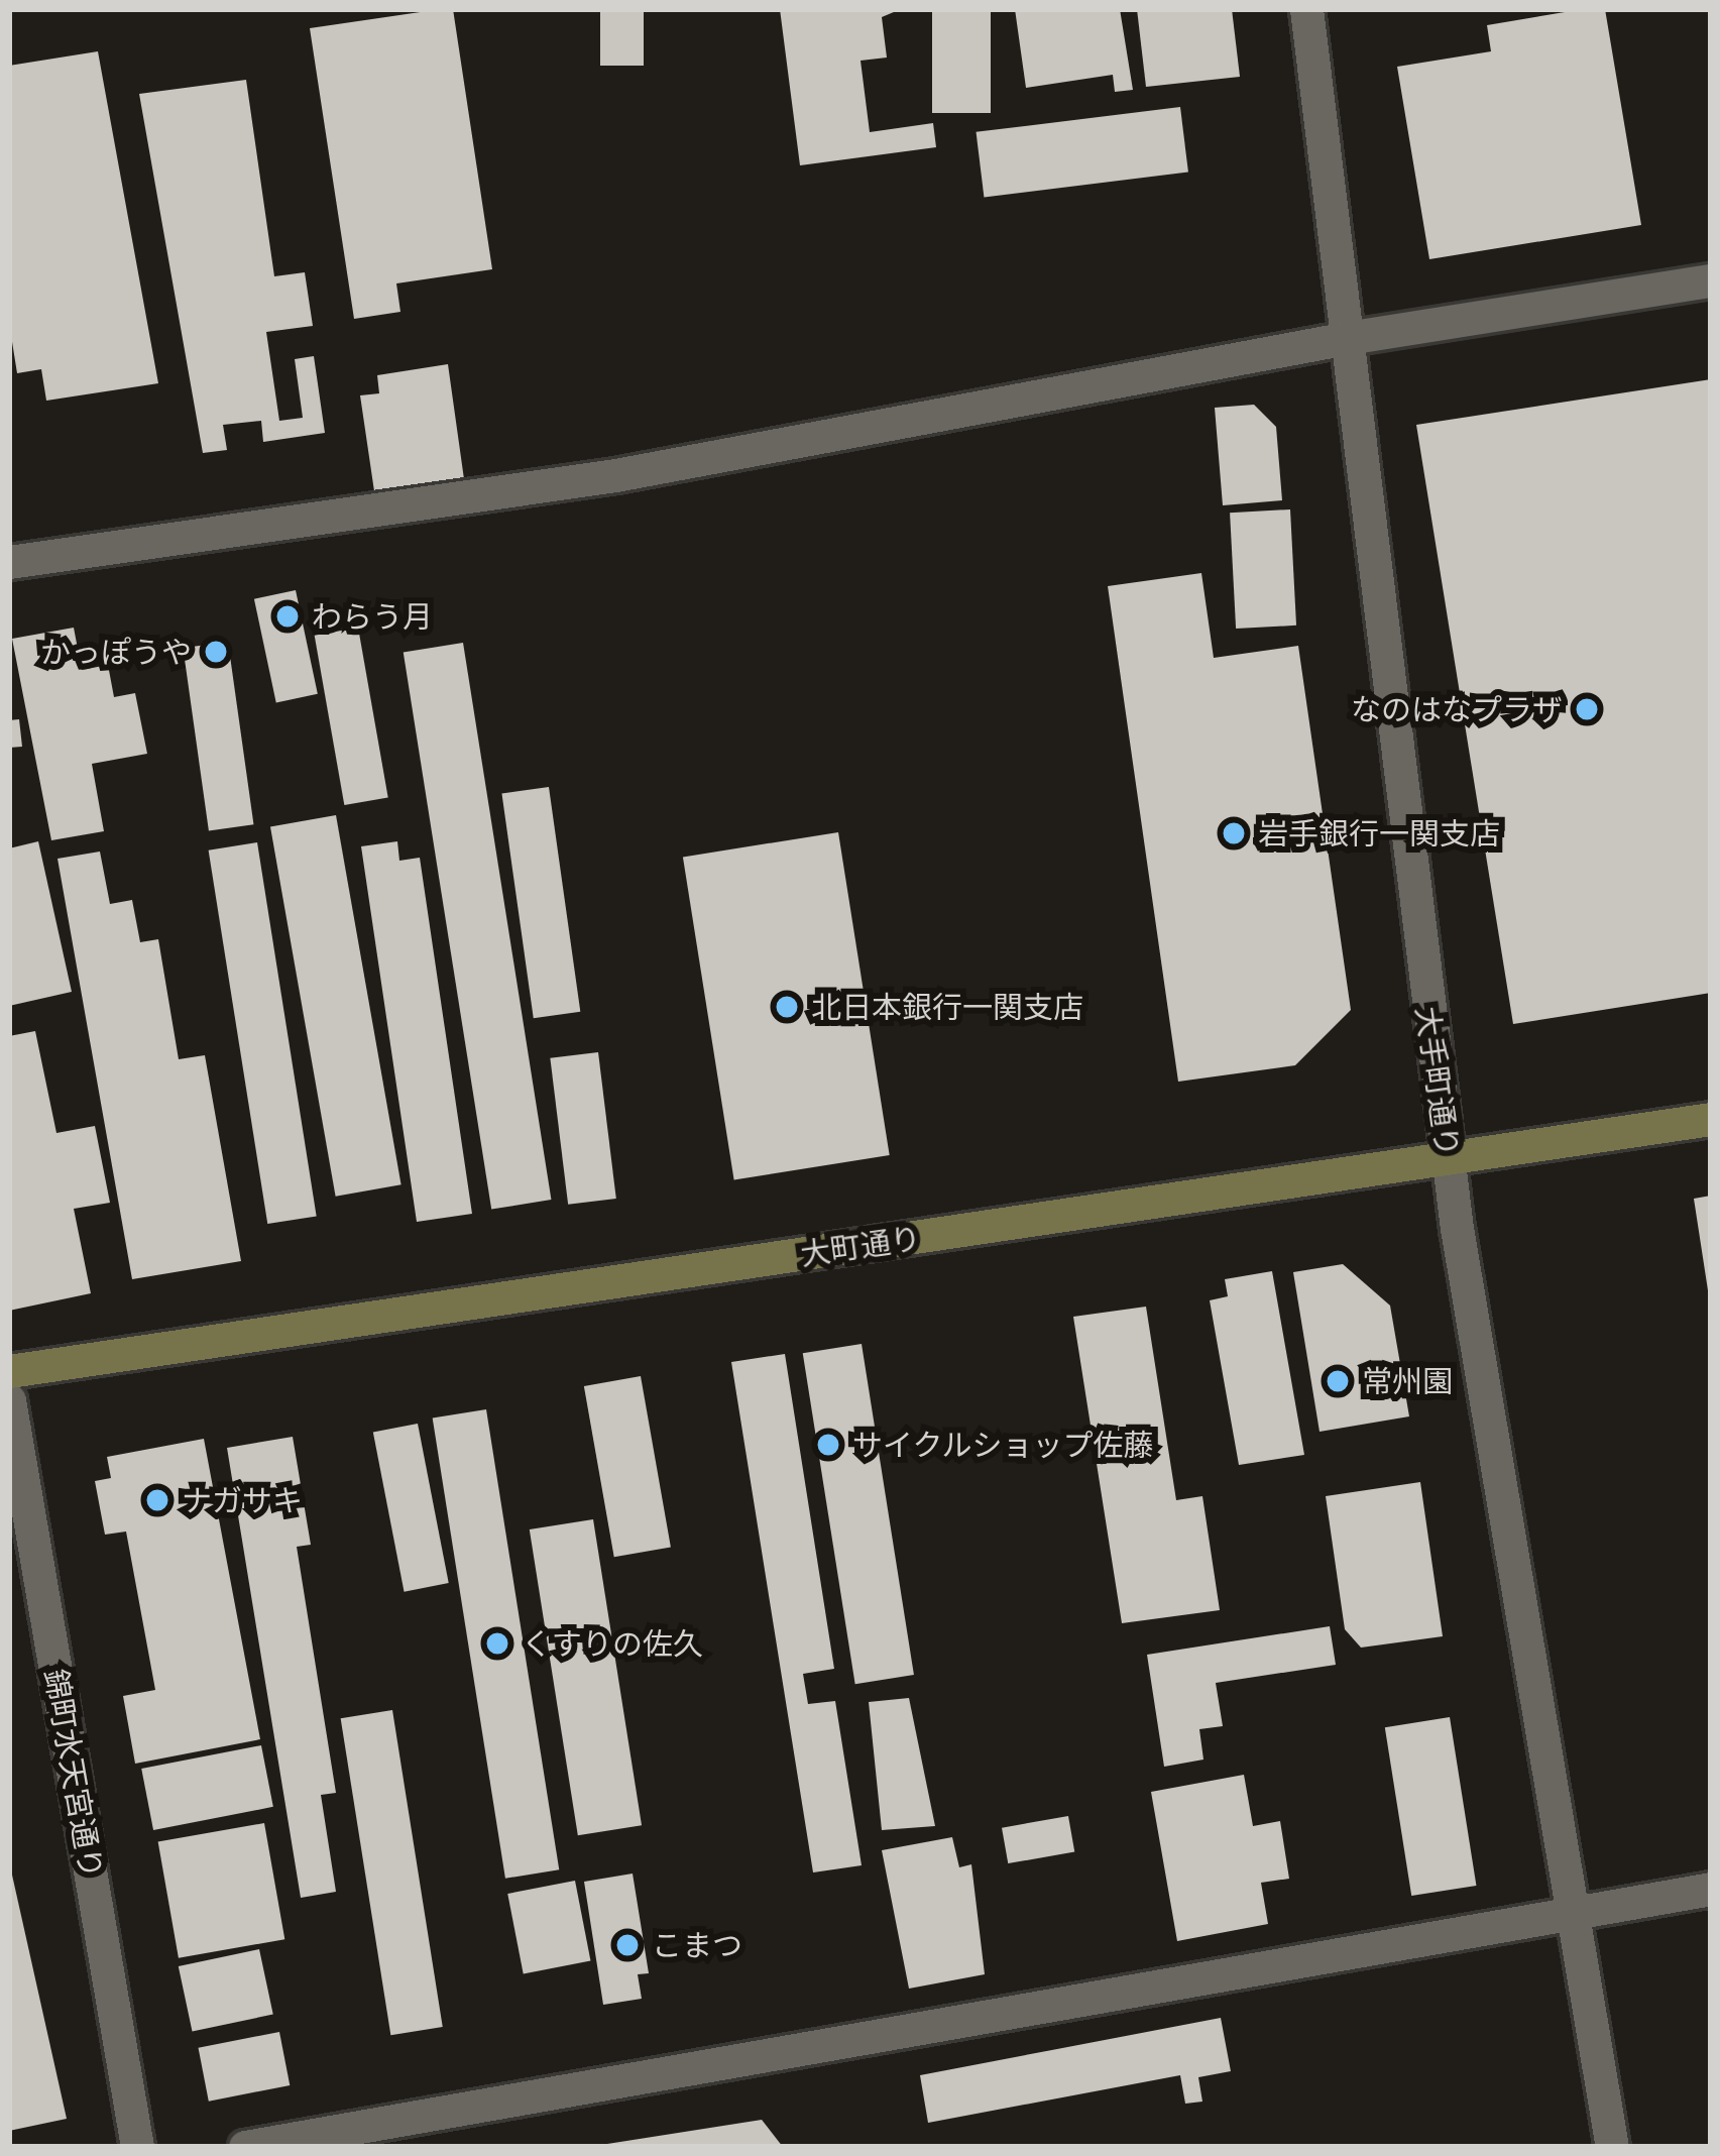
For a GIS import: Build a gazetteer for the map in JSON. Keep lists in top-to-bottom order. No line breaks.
{"streets":{"main road":["大町通り"],"street":["大手町通り","錦町水天宮通り"]},"crossings":[["大手町通り","大町通り"]],"places":["わらう月","かっぽうや","なのはなプラザ","岩手銀行一関支店","北日本銀行一関支店","常州園","サイクルショップ佐藤","ナガサキ","くすりの佐久","こまつ"]}
